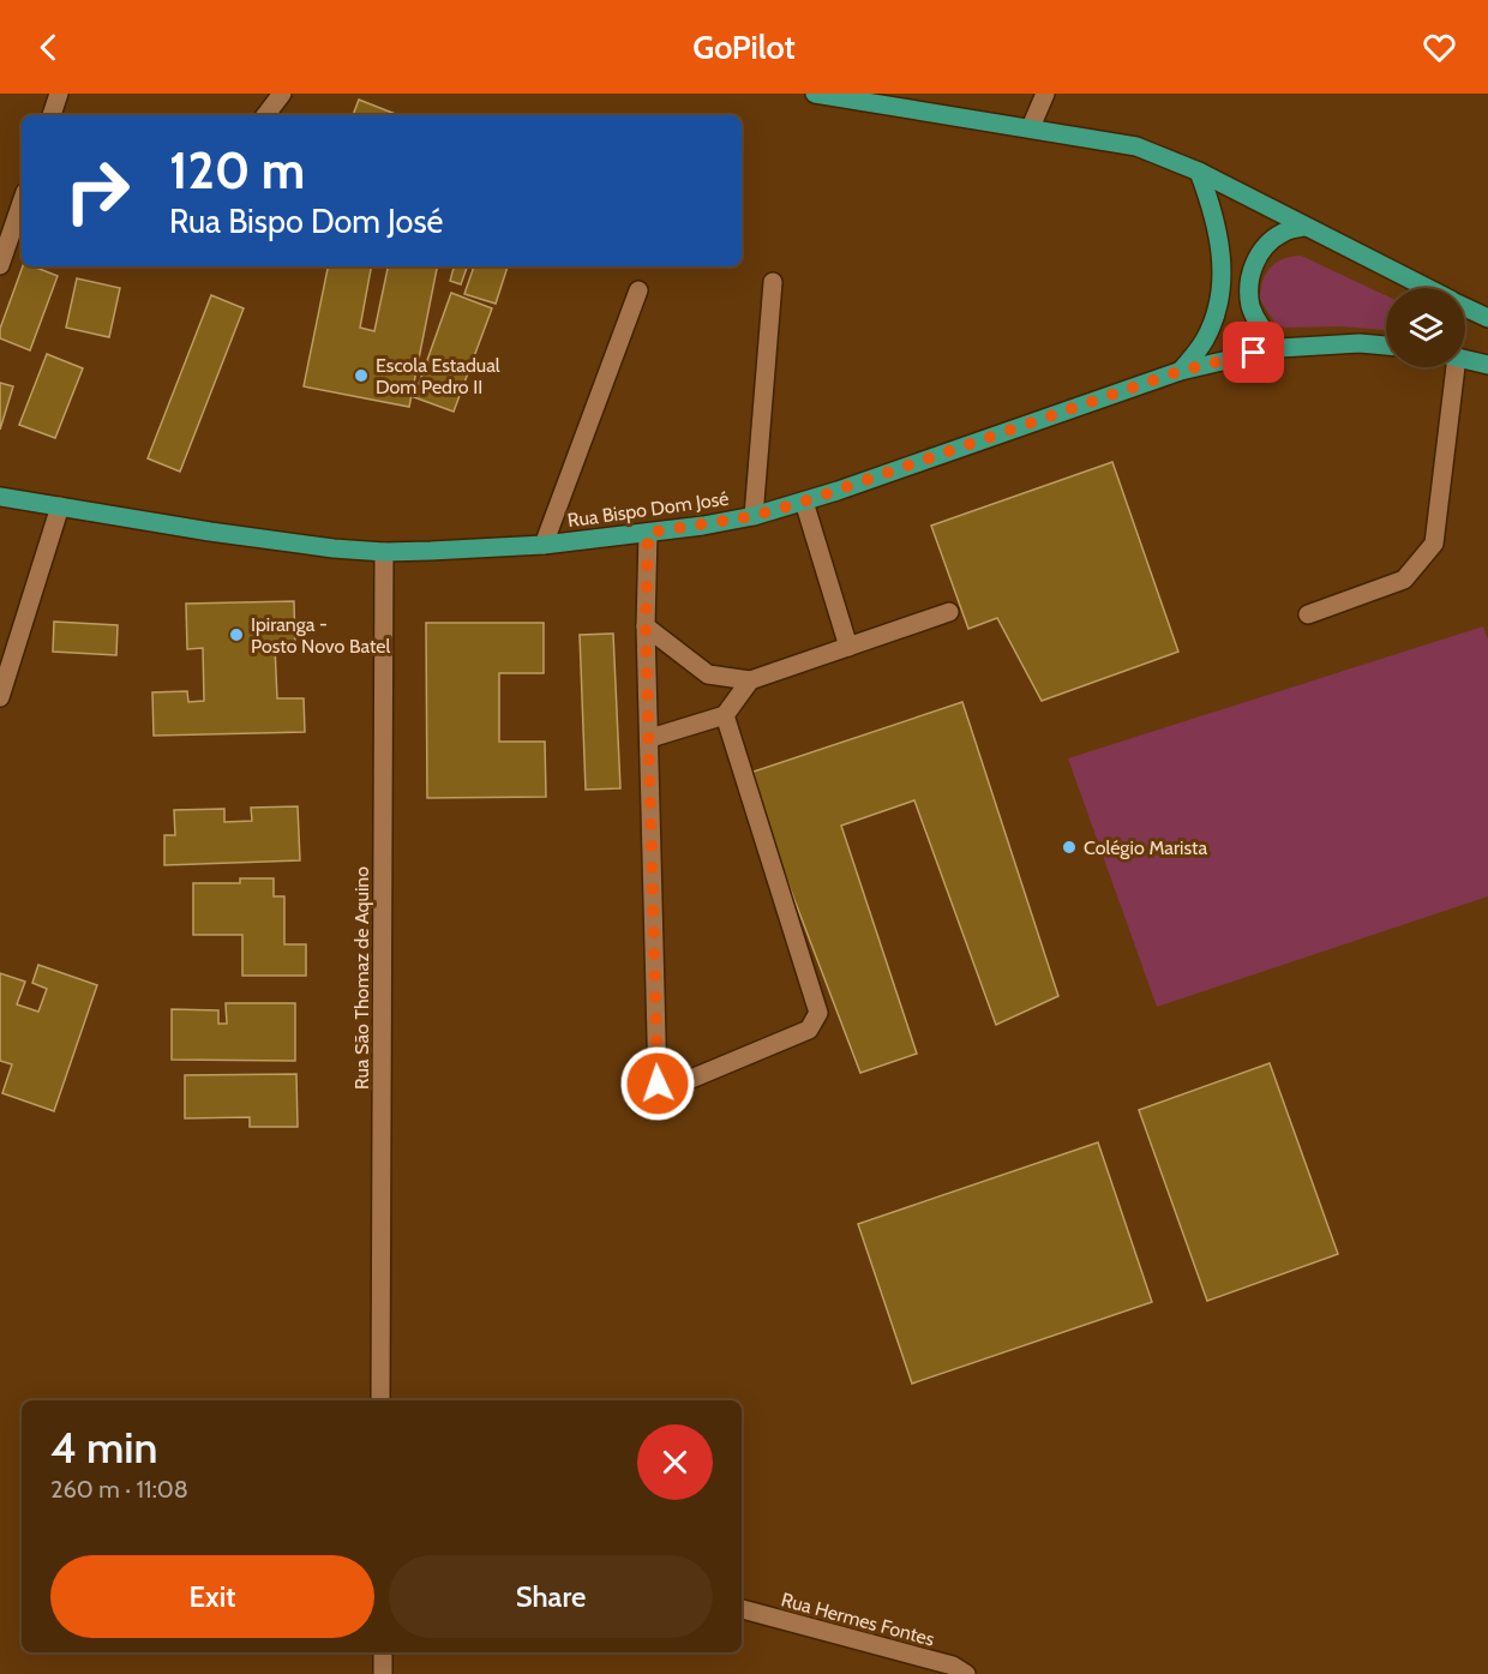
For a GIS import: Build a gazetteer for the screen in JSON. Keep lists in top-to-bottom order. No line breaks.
{"streets":{"main road":["Rua Bispo Dom José"],"street":["Rua São Thomaz de Aquino","Rua Hermes Fontes"]},"crossings":[["Rua Bispo Dom José","Rua São Thomaz de Aquino"]],"places":["Escola Estadual Dom Pedro II","Ipiranga - Posto Novo Batel","Colégio Marista"],"page":{"header":"GoPilot","turn":["120 m","Rua Bispo Dom José"],"heading":["4 min","260 m · 11:08"],"buttons":["Exit","Share"]}}
